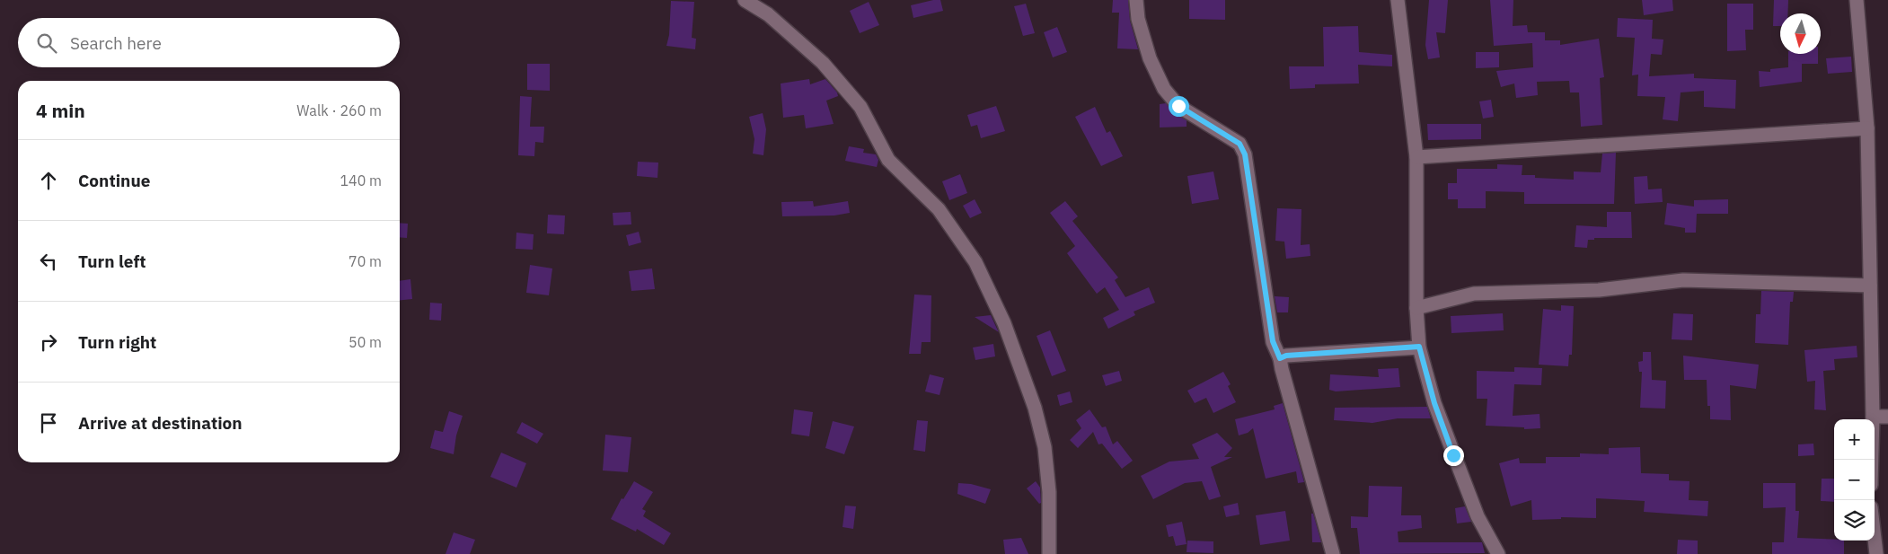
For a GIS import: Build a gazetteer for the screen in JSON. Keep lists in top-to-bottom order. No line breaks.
{"north":"bottom","page":{"search":"Search here","heading":["4 min","Walk · 260 m"],"list":[["Continue","140 m"],["Turn left","70 m"],["Turn right","50 m"],"Arrive at destination"],"map_buttons":["+","−"]}}
